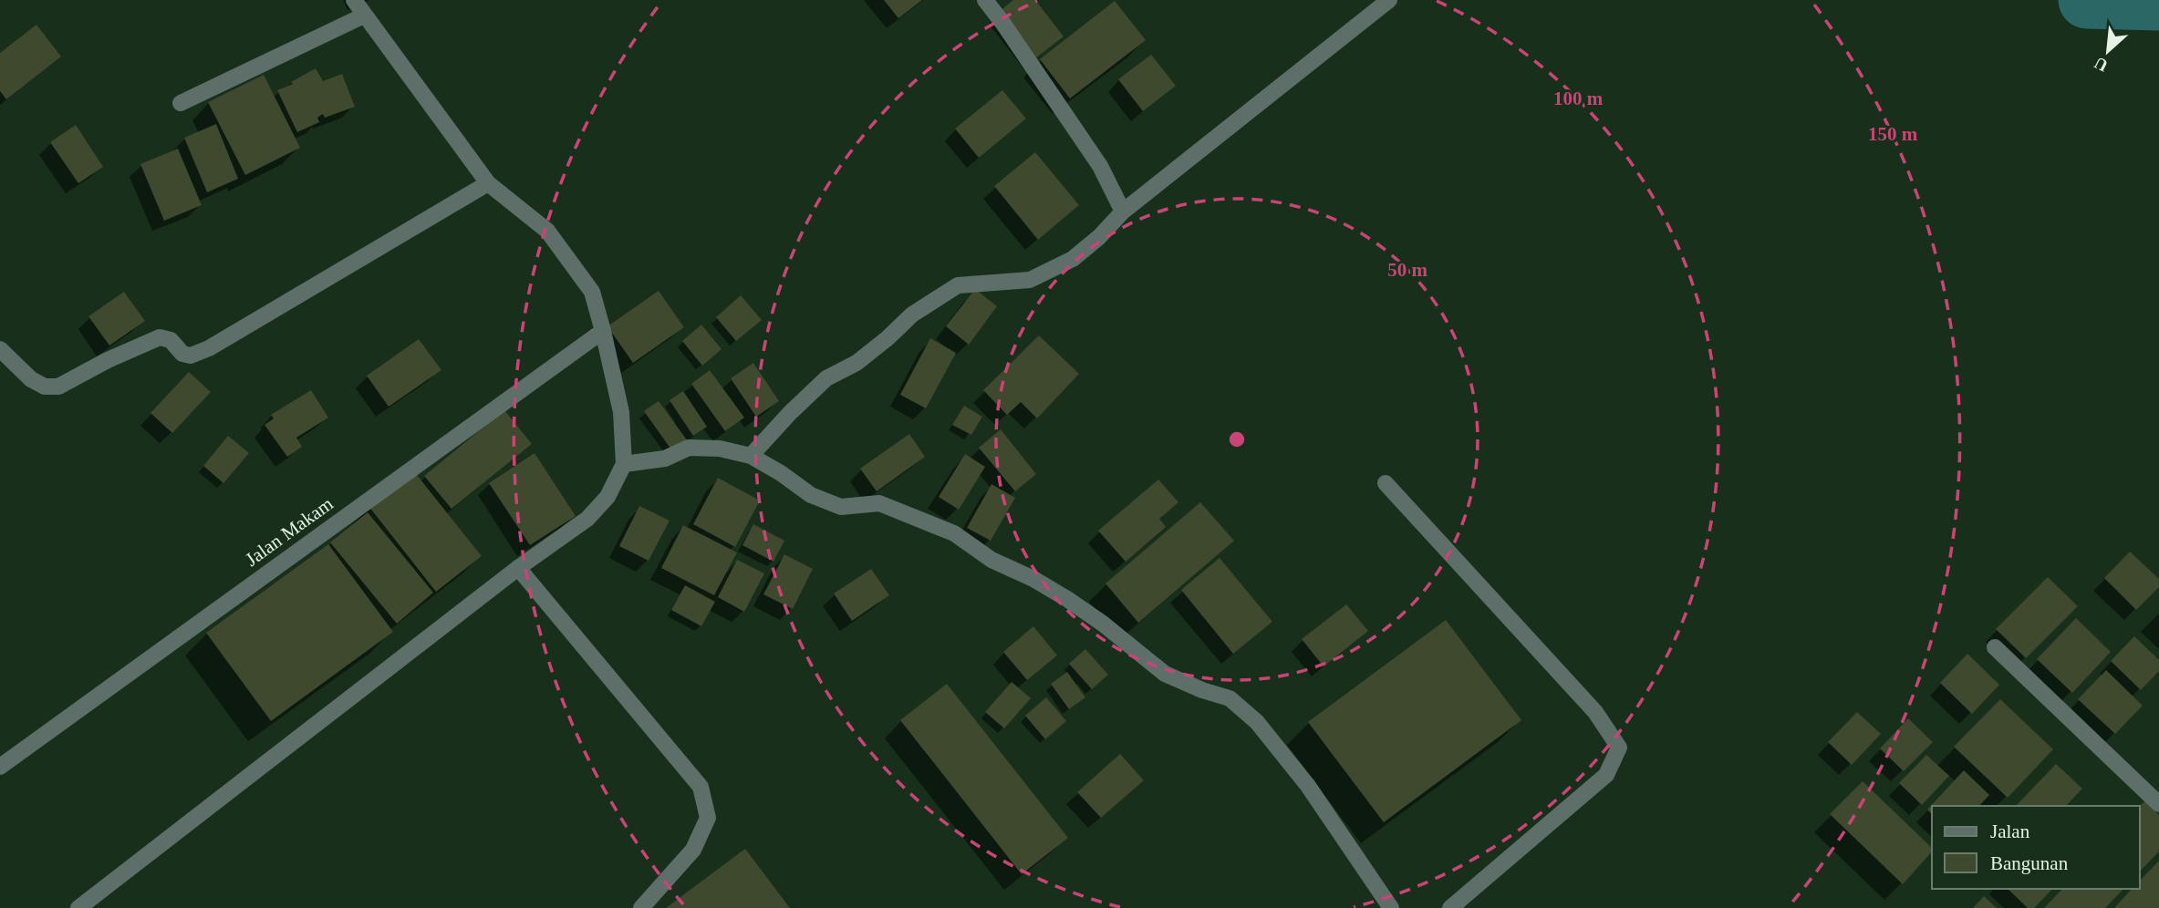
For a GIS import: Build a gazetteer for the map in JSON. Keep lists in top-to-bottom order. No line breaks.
{"streets":{"street":["Jalan Makam"]},"legend":["Jalan","Bangunan"],"north":"bottom left","rings":["100 m","150 m","50 m"]}
